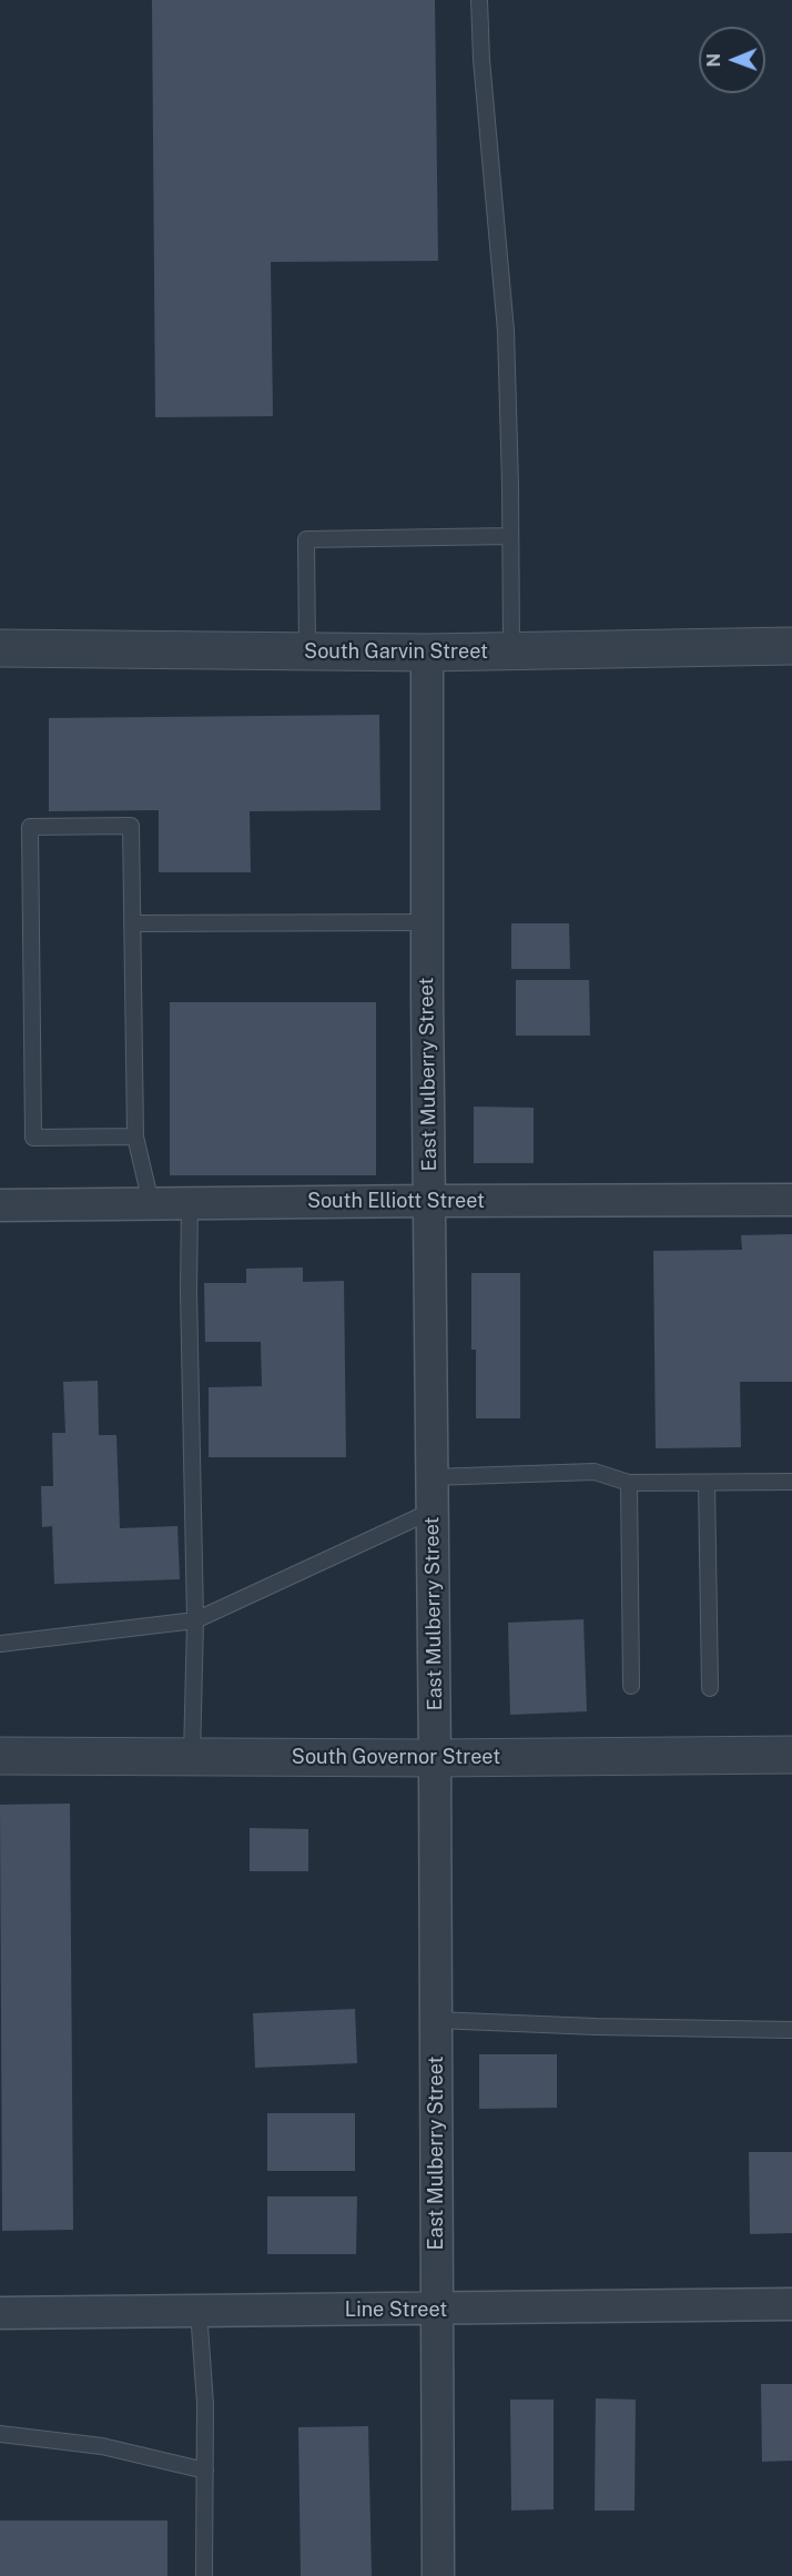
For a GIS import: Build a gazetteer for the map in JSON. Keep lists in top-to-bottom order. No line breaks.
{"streets":{"street":["South Garvin Street","East Mulberry Street","South Elliott Street","South Governor Street","Line Street"]},"crossings":[["South Garvin Street","East Mulberry Street"],["East Mulberry Street","South Elliott Street"],["East Mulberry Street","South Governor Street"],["East Mulberry Street","Line Street"]],"north":"left"}
